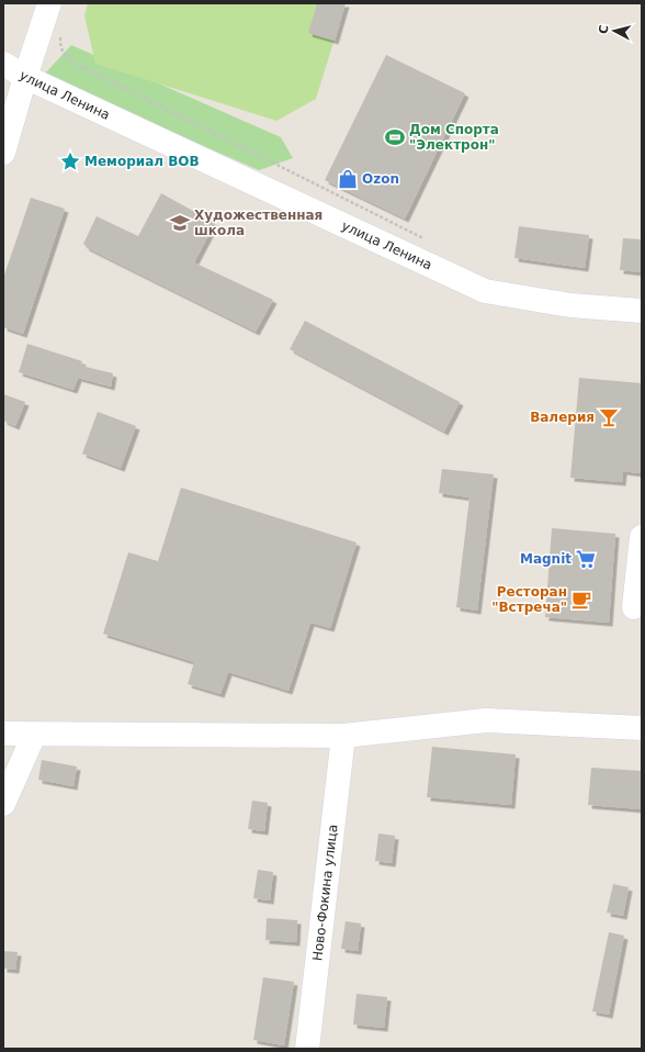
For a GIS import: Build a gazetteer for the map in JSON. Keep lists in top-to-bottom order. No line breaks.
{"streets":{"street":["улица Ленина","Ново-Фокина улица"]},"places":{"sports":["Дом Спорта \"Электрон\""],"place":["Мемориал ВОВ"],"shop":["Ozon"],"school or university":["Художественная школа"],"bar":["Валерия"],"supermarket":["Magnit"],"cafe":["Ресторан \"Встреча\""]},"north":"left"}
